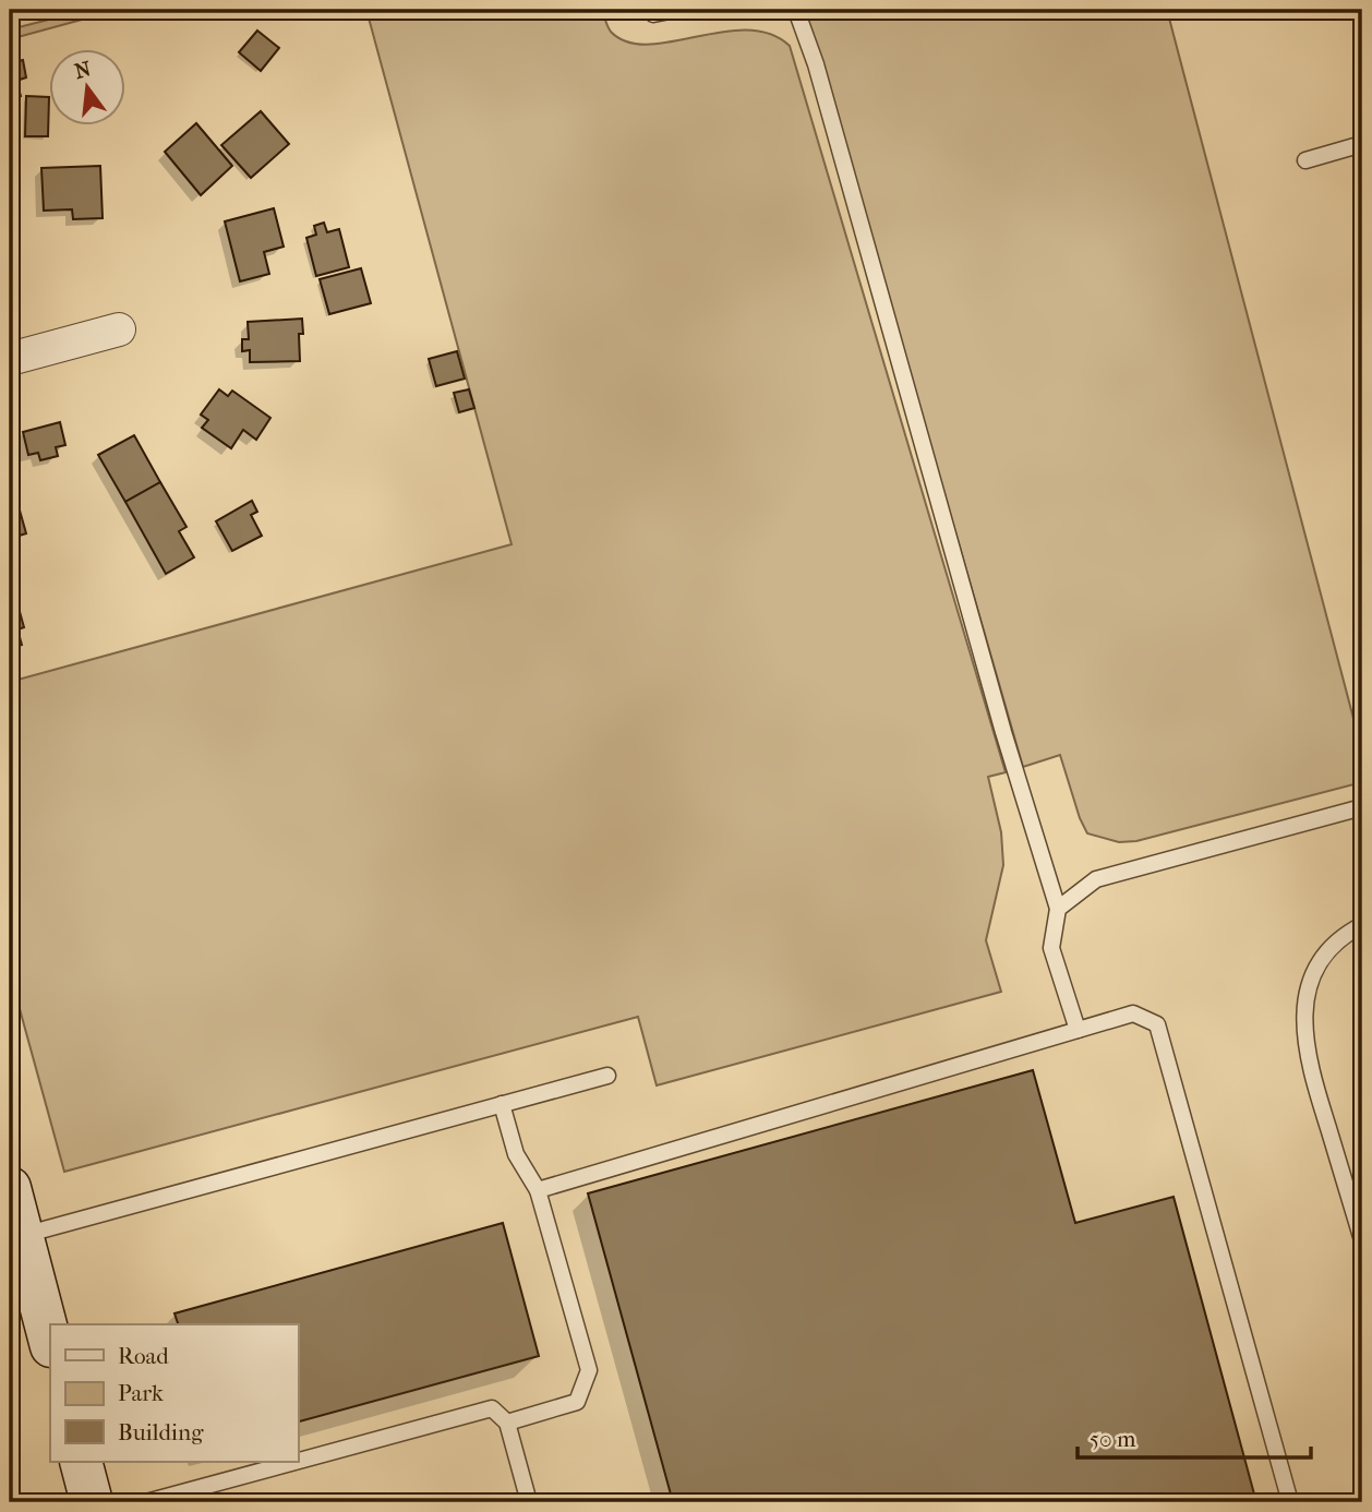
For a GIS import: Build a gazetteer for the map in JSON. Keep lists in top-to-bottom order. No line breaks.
{"legend":["Road","Park","Building"],"scale_bar":"50 m","north":"top"}
